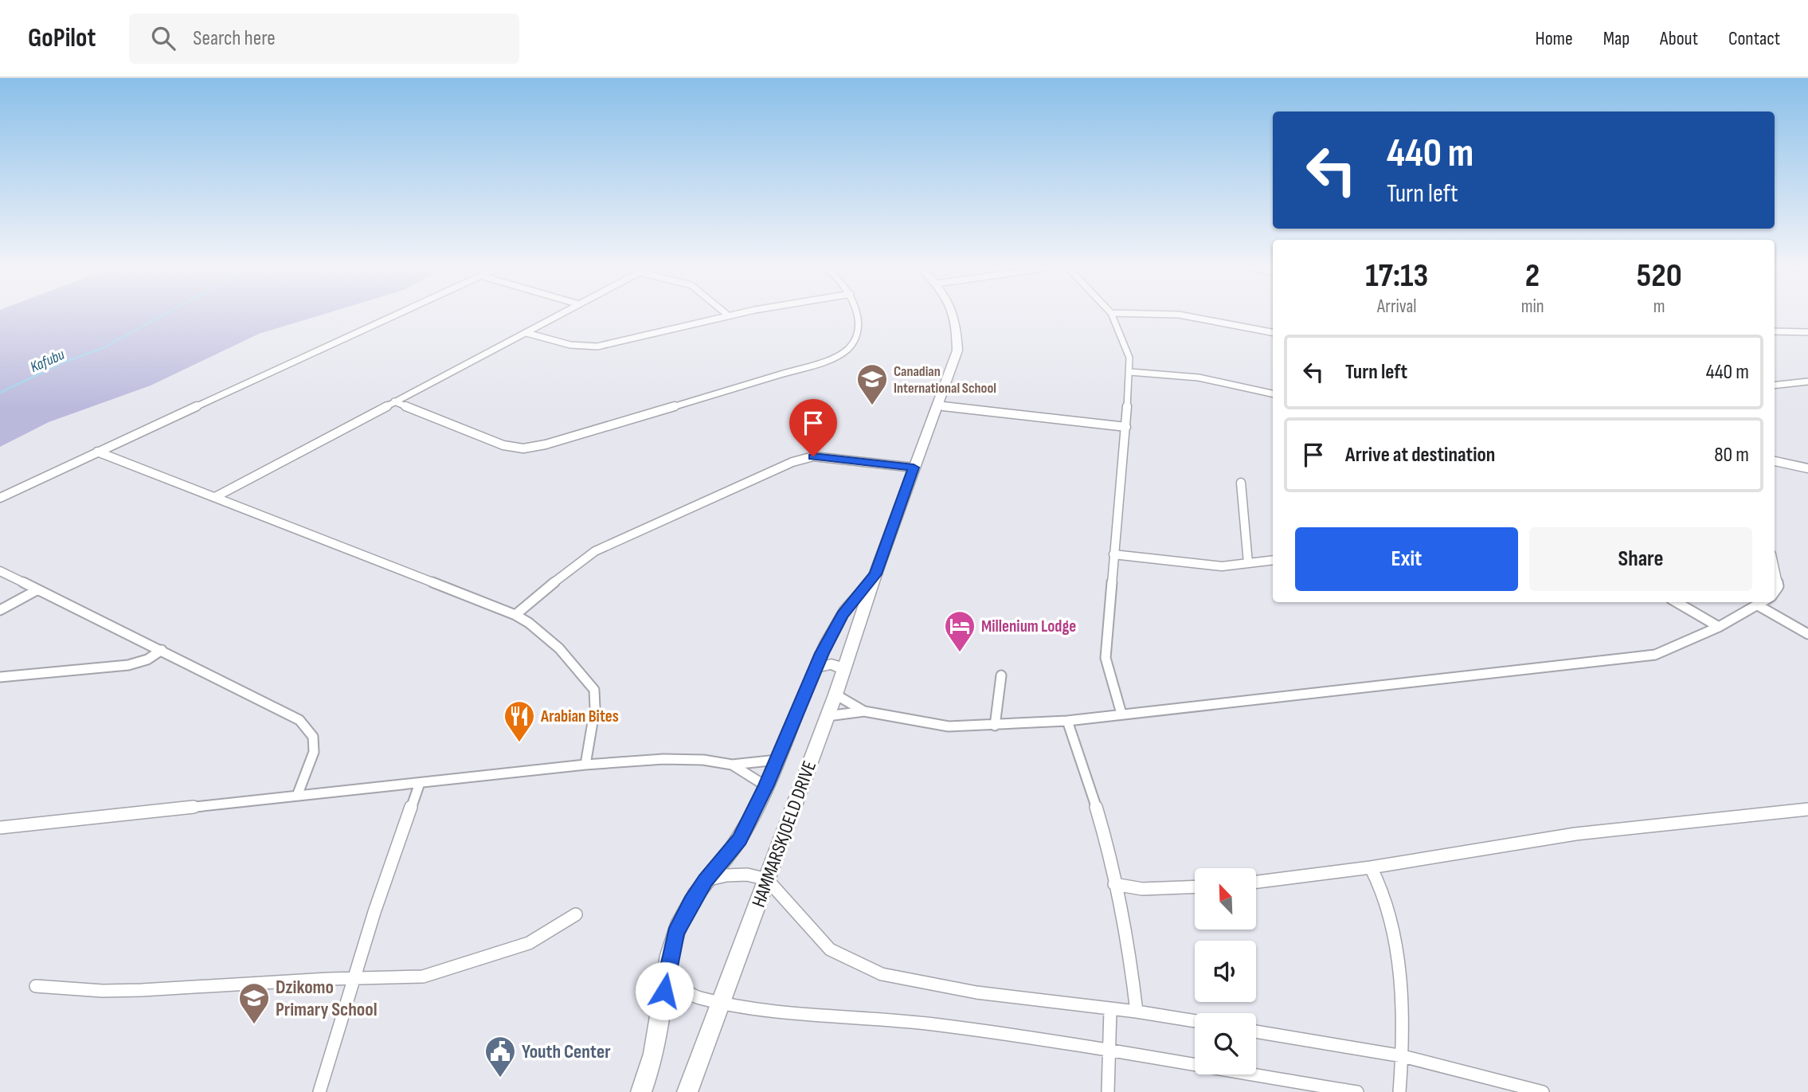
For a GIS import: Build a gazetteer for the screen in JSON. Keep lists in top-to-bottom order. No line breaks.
{"streets":{"main road":["HAMMARSKJOELD DRIVE"]},"water":["Kafubu"],"places":{"school or university":["Canadian International School","Dzikomo Primary School"],"hotel":["Millenium Lodge"],"restaurant":["Arabian Bites"],"public building":["Youth Center"]},"north":"top left","page":{"header":"GoPilot","search":"Search here","nav":["Home","Map","About","Contact"],"turn":["440 m","Turn left"],"eta":["17:13","Arrival","2","min","520","m"],"list":[{"name":"Turn left","value":"440 m"},{"name":"Arrive at destination","value":"80 m"}],"buttons":["Exit","Share"]}}
